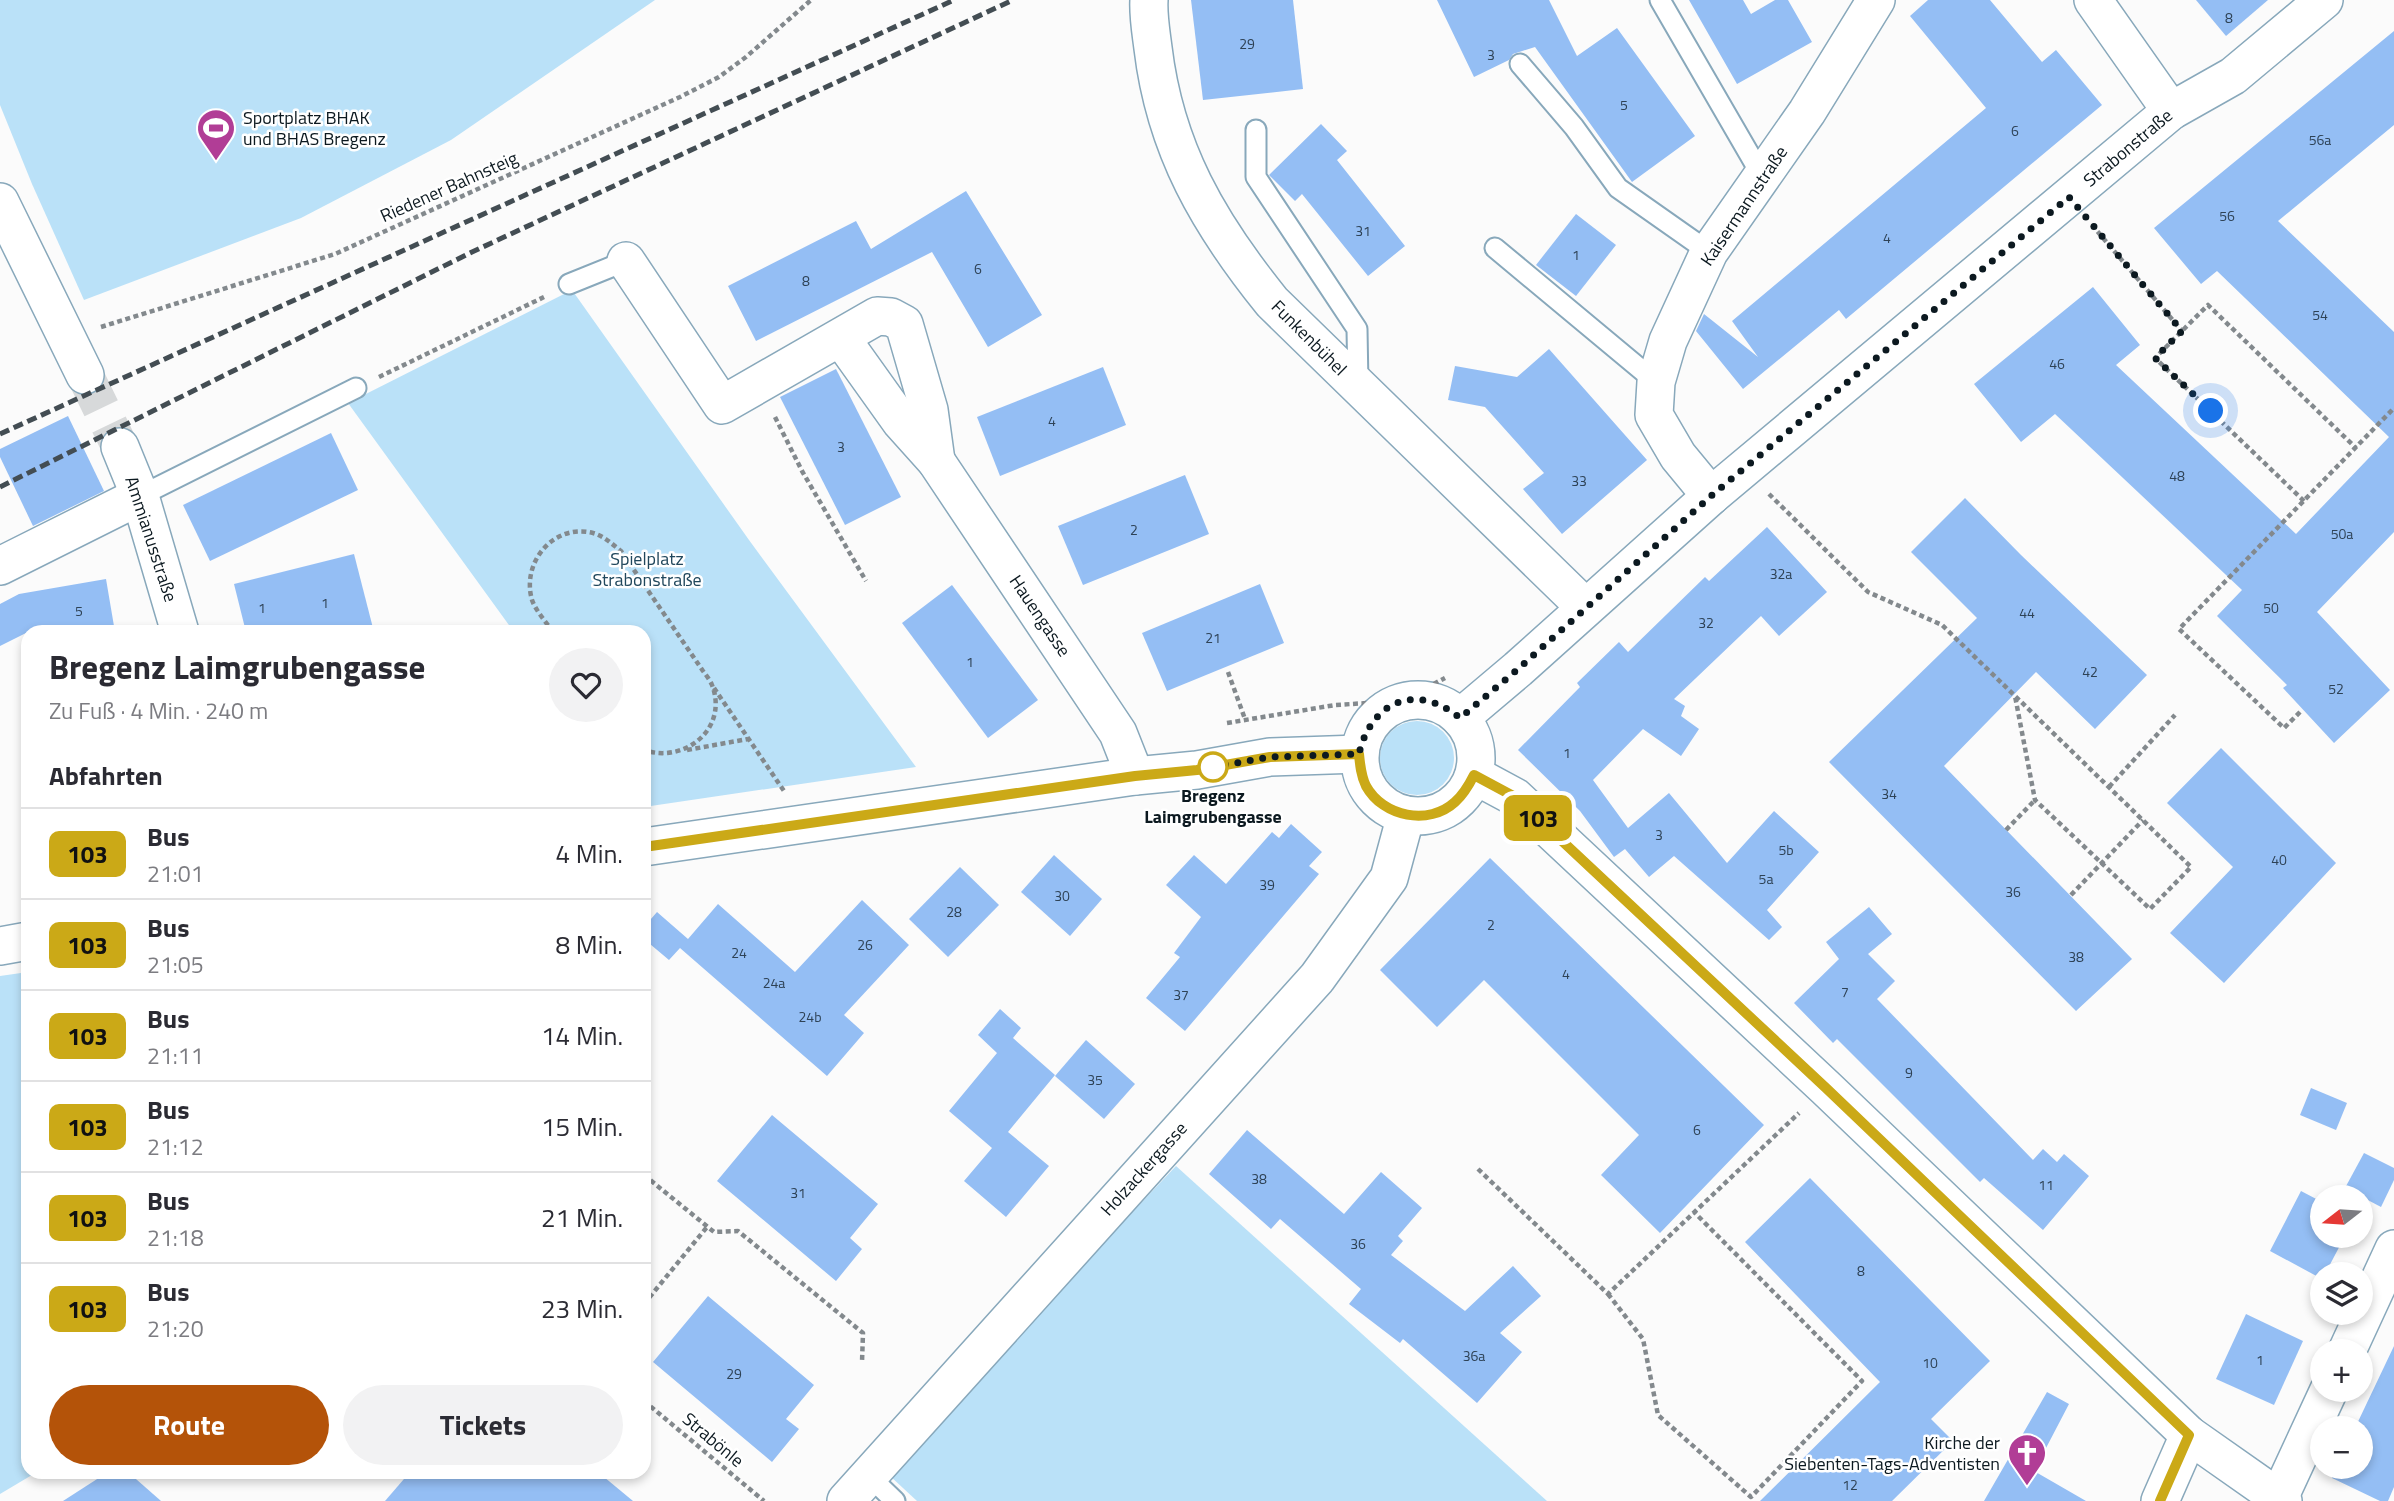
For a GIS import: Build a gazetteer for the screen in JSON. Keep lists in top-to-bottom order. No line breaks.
{"streets":{"street":["Strabonstraße","Kaisermannstraße","Funkenbühel","Ammianusstraße","Hauengasse","Holzackergasse"],"path":["Riedener Bahnsteig","Strabönle"]},"crossings":[["Strabonstraße","Kaisermannstraße"],["Strabonstraße","Funkenbühel"],["Strabonstraße","Holzackergasse"]],"parks":["Spielplatz Strabonstraße"],"places":{"sports":["Sportplatz BHAK und BHAS Bregenz"],"other":["Bregenz Laimgrubengasse"],"church":["Kirche der Siebenten-Tags-Adventisten"]},"lines":["bus line 103"],"house_numbers":["8","29","3","5","6","56a","56","31","4","1","6","8","54","46","4","3","48","33","2","50a","32a","1","1","50","5","44","32","21","1","42","52","1","34","3","5b","40","5a","39","36","30","28","2","26","24","38","4","24a","7","37","24b","9","35","6","38","11","31","36","8","36a","1","10","29","12"],"north":"left","page":{"on_map":"103","heading":[["Bregenz Laimgrubengasse","Zu Fuß · 4 Min. · 240 m"],"Abfahrten"],"list":[{"mark":"103","name":"Bus","note":"21:01","value":"4 Min."},{"mark":"103","name":"Bus","note":"21:05","value":"8 Min."},{"mark":"103","name":"Bus","note":"21:11","value":"14 Min."},{"mark":"103","name":"Bus","note":"21:12","value":"15 Min."},{"mark":"103","name":"Bus","note":"21:18","value":"21 Min."},{"mark":"103","name":"Bus","note":"21:20","value":"23 Min."}],"map_buttons":["+","−"],"buttons":["Route","Tickets"]}}
